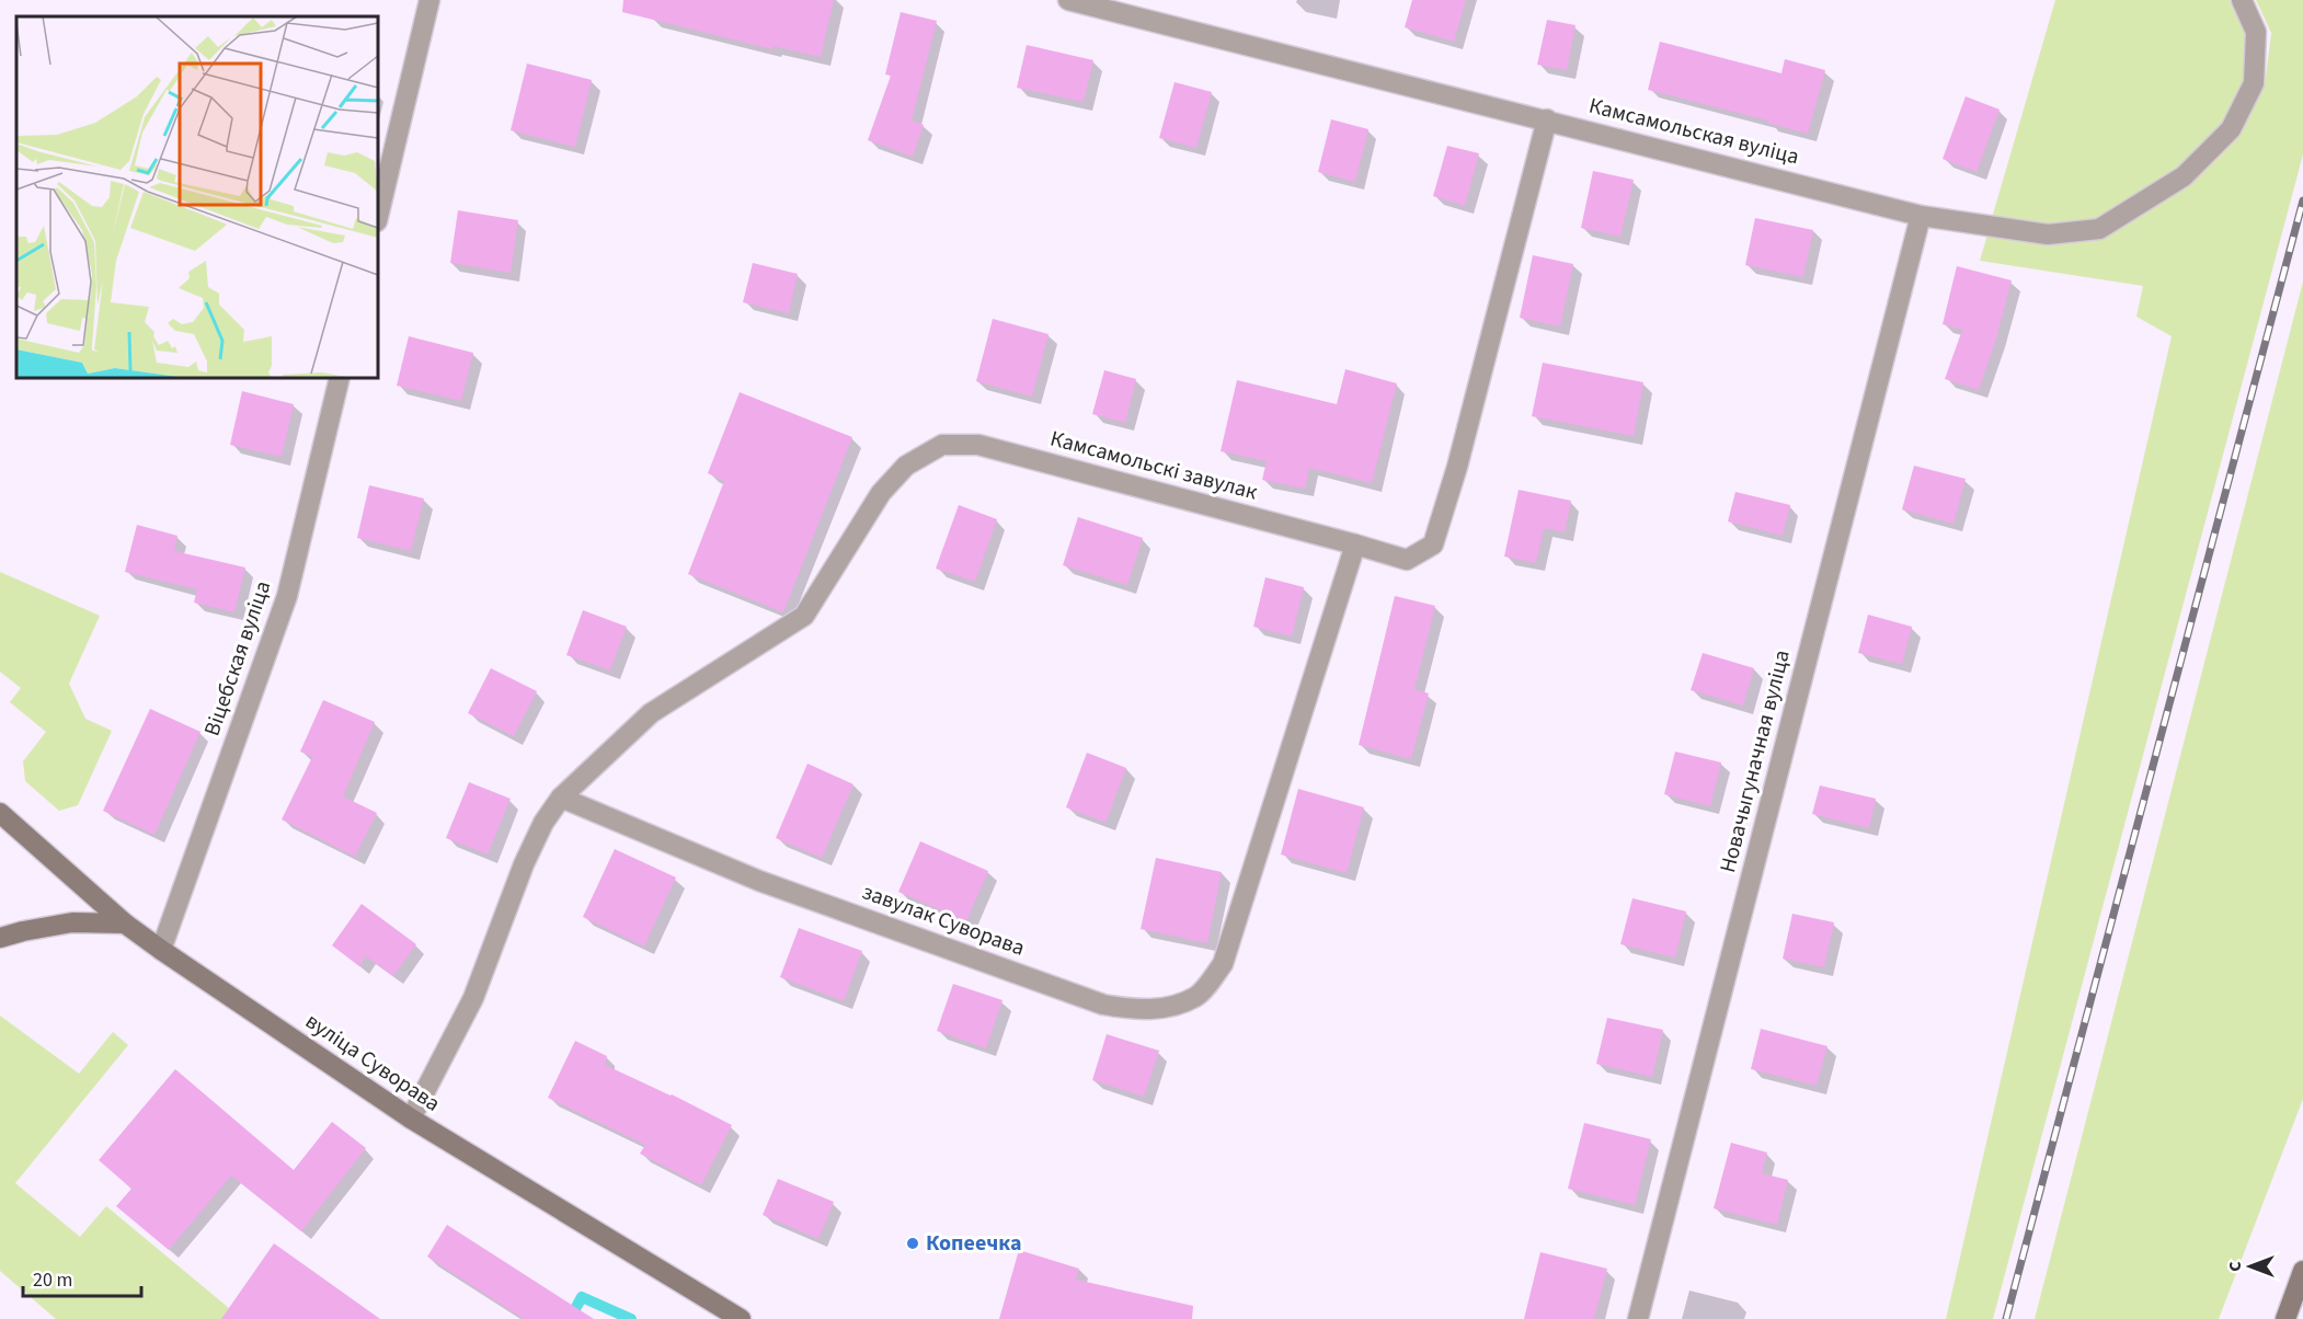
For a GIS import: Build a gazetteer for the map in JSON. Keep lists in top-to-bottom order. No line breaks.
{"streets":{"street":["Камсамольская вуліца","Камсамольскі завулак","Віцебская вуліца","Новачыгуначная вуліца","завулак Суворава","вуліца Суворава"]},"crossings":[["Камсамольская вуліца","Камсамольскі завулак"],["Камсамольская вуліца","Новачыгуначная вуліца"],["Камсамольскі завулак","завулак Суворава"],["Віцебская вуліца","вуліца Суворава"]],"places":["Копеечка"],"scale_bar":"20 m","north":"left"}
